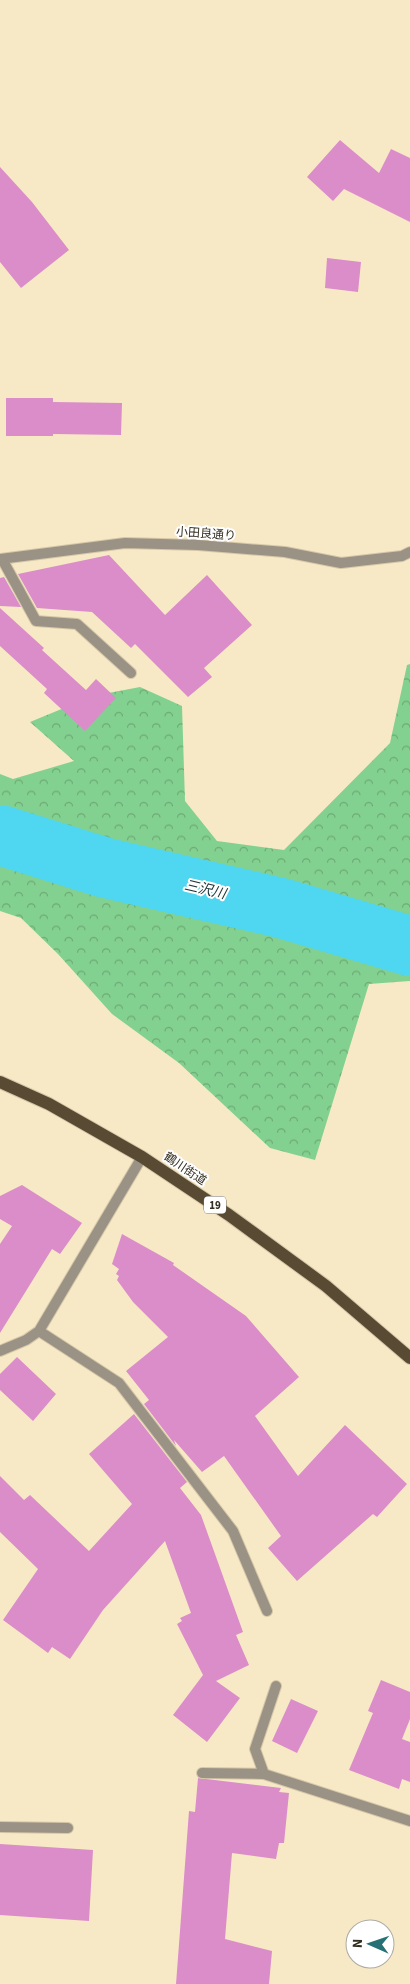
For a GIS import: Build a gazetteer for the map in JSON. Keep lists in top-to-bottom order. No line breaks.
{"streets":{"main road":["鶴川街道","19"],"street":["小田良通り"]},"water":["三沢川"],"north":"left"}
